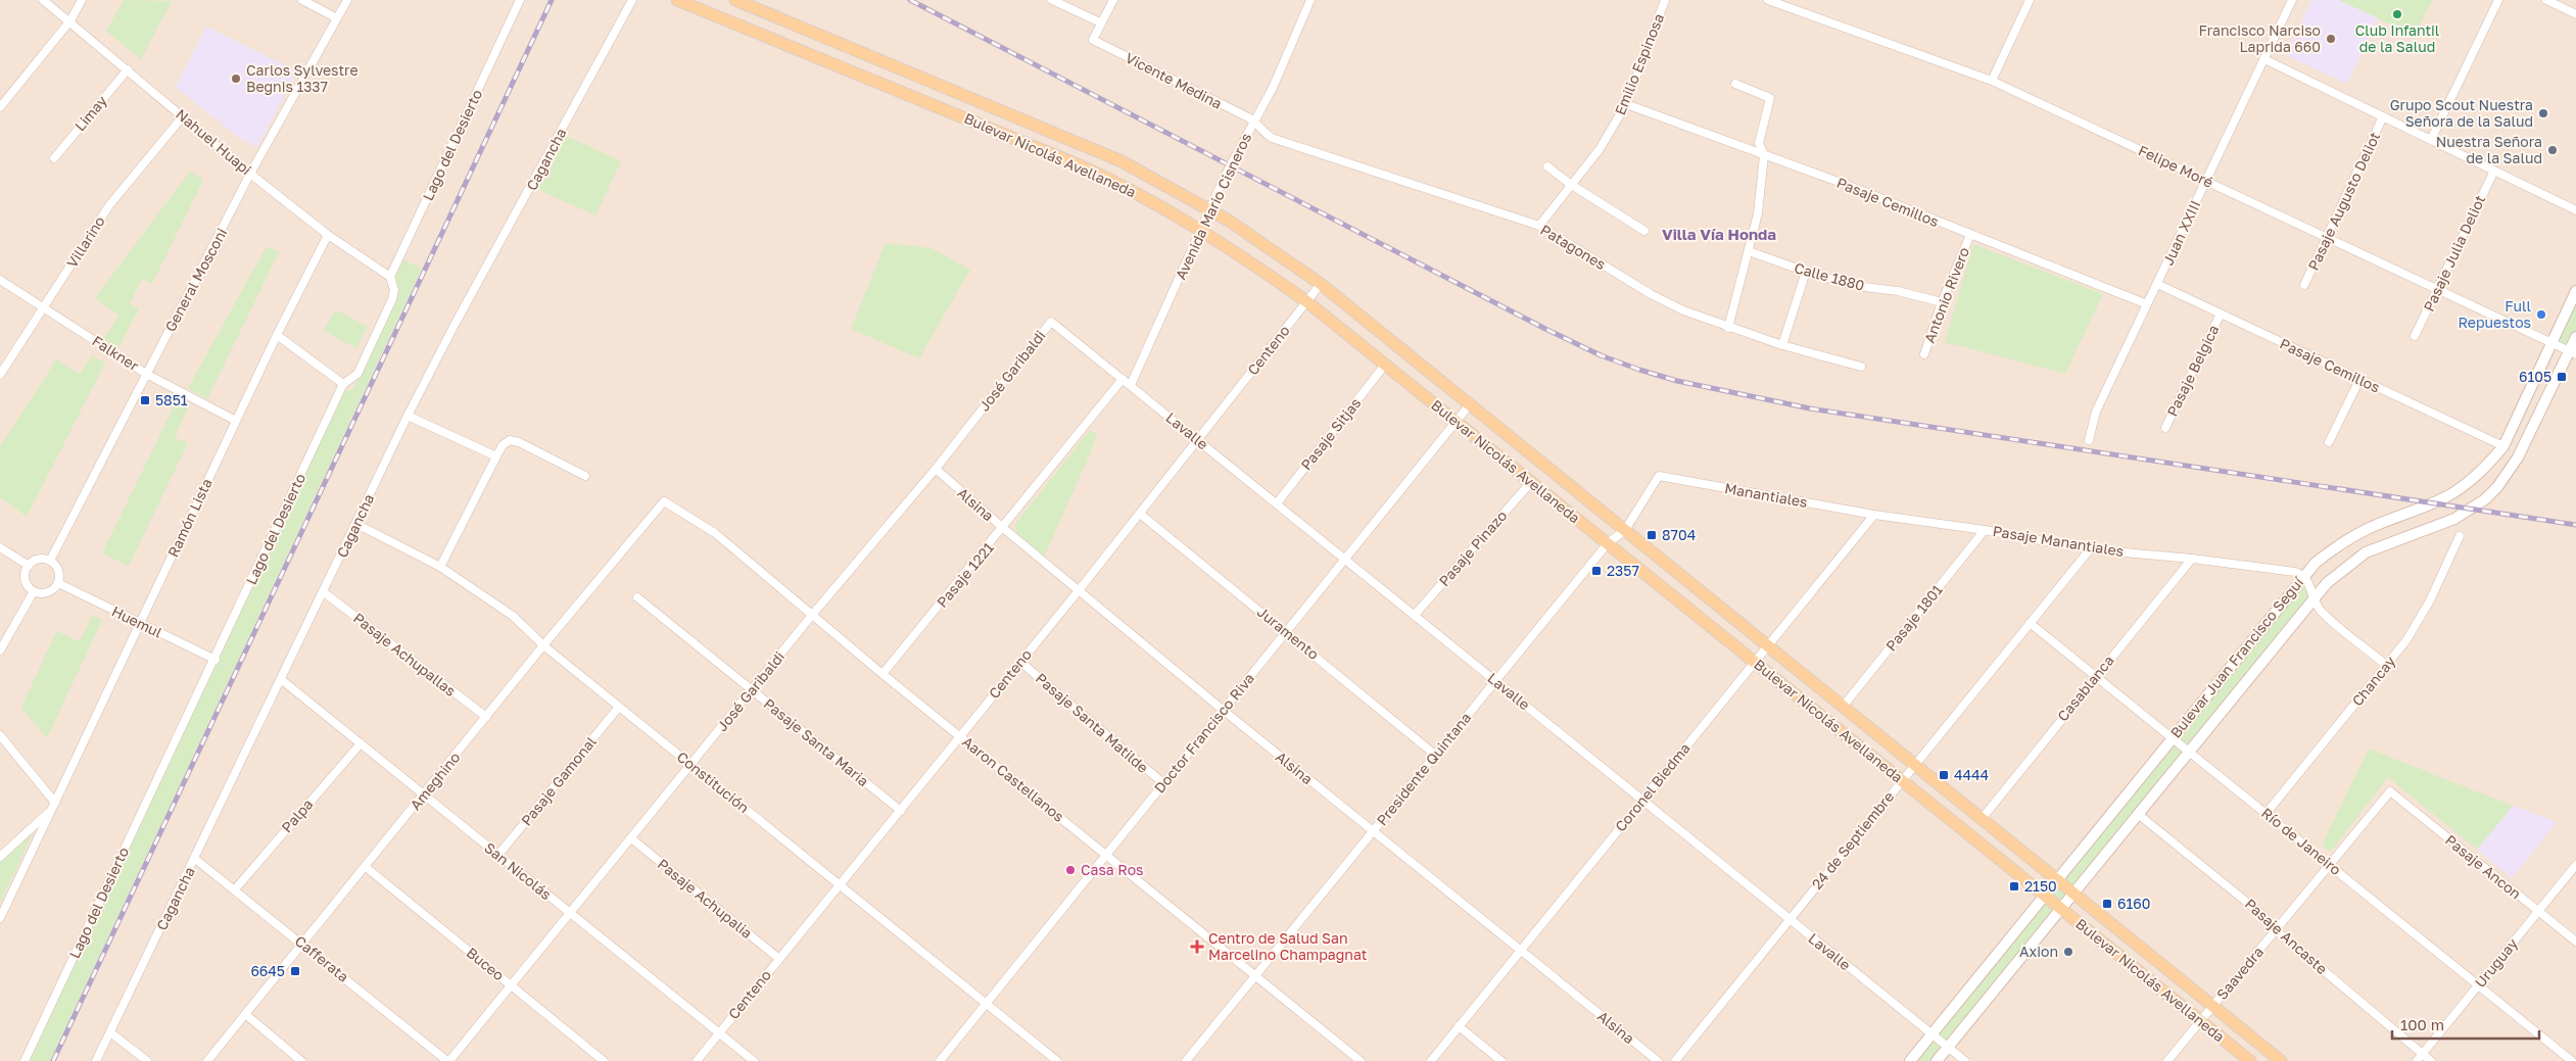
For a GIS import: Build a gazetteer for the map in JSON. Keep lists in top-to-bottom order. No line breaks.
{"streets":{"main road":["Bulevar Nicolás Avellaneda","Bulevar Juan Francisco Seguí"],"street":["Emilio Espinosa","Vicente Medina","Limay","Nahuel Huapi","Lago del Desierto","Cagancha","Felipe Moré","Pasaje Augusto Deliot","Pasaje Cemillos","Avenida Mario Cisneros","Juan XXIII","Villarino","Patagones","Pasaje Julia Deliot","Calle 1880","General Mosconi","Antonio Rivero","Centeno","Falkner","José Garibaldi","Pasaje Belgica","Lavalle","Pasaje Sitjas","Manantiales","Alsina","Ramón Lista","Pasaje Manantiales","Pasaje Pinazo","Pasaje 1221","Pasaje 1801","Huemul","Juramento","Pasaje Achupallas","Chancay","Casablanca","Pasaje Santa Matilde","Doctor Francisco Riva","Pasaje Santa Maria","Presidente Quintana","Aaron Castellanos","Ameghino","Pasaje Gamonal","Constitución","Coronel Biedma","Palpa","24 de Septiembre","Río de Janeiro","Pasaje Ancon","San Nicolás","Pasaje Achupalia","Pasaje Ancaste","Cafferata","Uruguay","Buceo","Saavedra"]},"crossings":[["Emilio Espinosa","Pasaje Cemillos"],["Emilio Espinosa","Patagones"],["Vicente Medina","Avenida Mario Cisneros"],["Vicente Medina","Patagones"],["Limay","Nahuel Huapi"],["Nahuel Huapi","Lago del Desierto"],["Nahuel Huapi","Villarino"],["Nahuel Huapi","General Mosconi"],["Nahuel Huapi","Ramón Lista"],["Lago del Desierto","Huemul"],["Bulevar Nicolás Avellaneda","Avenida Mario Cisneros"],["Bulevar Nicolás Avellaneda","Centeno"],["Bulevar Nicolás Avellaneda","Pasaje Sitjas"],["Bulevar Nicolás Avellaneda","Pasaje Pinazo"],["Bulevar Nicolás Avellaneda","Pasaje 1801"],["Bulevar Nicolás Avellaneda","Bulevar Juan Francisco Seguí"],["Bulevar Nicolás Avellaneda","Casablanca"],["Bulevar Nicolás Avellaneda","Doctor Francisco Riva"],["Bulevar Nicolás Avellaneda","Presidente Quintana"],["Bulevar Nicolás Avellaneda","Coronel Biedma"],["Bulevar Nicolás Avellaneda","24 de Septiembre"],["Bulevar Nicolás Avellaneda","Saavedra"],["Cagancha","Pasaje Achupallas"],["Cagancha","Constitución"],["Cagancha","San Nicolás"],["Cagancha","Cafferata"],["Felipe Moré","Pasaje Augusto Deliot"],["Felipe Moré","Juan XXIII"],["Felipe Moré","Pasaje Julia Deliot"],["Felipe Moré","Bulevar Juan Francisco Seguí"],["Pasaje Cemillos","Juan XXIII"],["Pasaje Cemillos","Antonio Rivero"],["Pasaje Cemillos","Pasaje Belgica"],["Pasaje Cemillos","Bulevar Juan Francisco Seguí"],["Avenida Mario Cisneros","Patagones"],["Avenida Mario Cisneros","Lavalle"],["Villarino","Falkner"],["Calle 1880","Antonio Rivero"],["General Mosconi","Falkner"],["General Mosconi","Huemul"],["Centeno","Lavalle"],["Centeno","Alsina"],["Centeno","Juramento"],["Centeno","Pasaje Santa Matilde"],["Centeno","Pasaje Santa Maria"],["Centeno","Aaron Castellanos"],["Centeno","Constitución"],["Centeno","San Nicolás"],["Centeno","Pasaje Achupalia"],["Falkner","Ramón Lista"],["José Garibaldi","Lavalle"],["José Garibaldi","Alsina"],["José Garibaldi","Pasaje Santa Maria"],["José Garibaldi","Aaron Castellanos"],["José Garibaldi","Constitución"],["José Garibaldi","San Nicolás"],["José Garibaldi","Pasaje Achupalia"],["José Garibaldi","Cafferata"],["José Garibaldi","Buceo"],["Lavalle","Pasaje Sitjas"],["Lavalle","Pasaje Pinazo"],["Lavalle","Pasaje 1221"],["Lavalle","Bulevar Juan Francisco Seguí"],["Lavalle","Doctor Francisco Riva"],["Lavalle","Presidente Quintana"],["Lavalle","Coronel Biedma"],["Lavalle","24 de Septiembre"],["Manantiales","Pasaje Manantiales"],["Manantiales","Presidente Quintana"],["Manantiales","Coronel Biedma"],["Alsina","Pasaje 1221"],["Alsina","Doctor Francisco Riva"],["Alsina","Presidente Quintana"],["Alsina","Coronel Biedma"],["Ramón Lista","Huemul"],["Pasaje Manantiales","Pasaje 1801"],["Pasaje Manantiales","Bulevar Juan Francisco Seguí"],["Pasaje Manantiales","Casablanca"],["Pasaje Manantiales","Coronel Biedma"],["Pasaje Manantiales","24 de Septiembre"],["Pasaje 1221","Aaron Castellanos"],["Juramento","Doctor Francisco Riva"],["Juramento","Presidente Quintana"],["Pasaje Achupallas","Ameghino"],["Bulevar Juan Francisco Seguí","Río de Janeiro"],["Bulevar Juan Francisco Seguí","Pasaje Ancaste"],["Chancay","Río de Janeiro"],["Casablanca","Río de Janeiro"],["Pasaje Santa Matilde","Doctor Francisco Riva"],["Doctor Francisco Riva","Aaron Castellanos"],["Doctor Francisco Riva","Constitución"],["Presidente Quintana","Aaron Castellanos"],["Aaron Castellanos","Ameghino"],["Ameghino","Constitución"],["Ameghino","San Nicolás"],["Ameghino","Cafferata"],["Ameghino","Buceo"],["Pasaje Gamonal","Constitución"],["Pasaje Gamonal","San Nicolás"],["Palpa","San Nicolás"],["Palpa","Cafferata"],["24 de Septiembre","Río de Janeiro"],["Río de Janeiro","Uruguay"],["Río de Janeiro","Saavedra"],["Pasaje Ancon","Uruguay"],["Pasaje Ancon","Saavedra"],["Pasaje Ancaste","Uruguay"],["Pasaje Ancaste","Saavedra"]],"districts":["Villa Vía Honda"],"places":{"other":["Club Infantil de la Salud","Francisco Narciso Laprida 660","Carlos Sylvestre Begnis 1337","Grupo Scout Nuestra Señora de la Salud","Nuestra Señora de la Salud","Full Repuestos","Casa Ros","Axion"],"transit":["6105","5851","8704","2357","4444","2150","6160","6645"],"health":["Centro de Salud San Marcelino Champagnat"]},"scale_bar":"100 m"}
